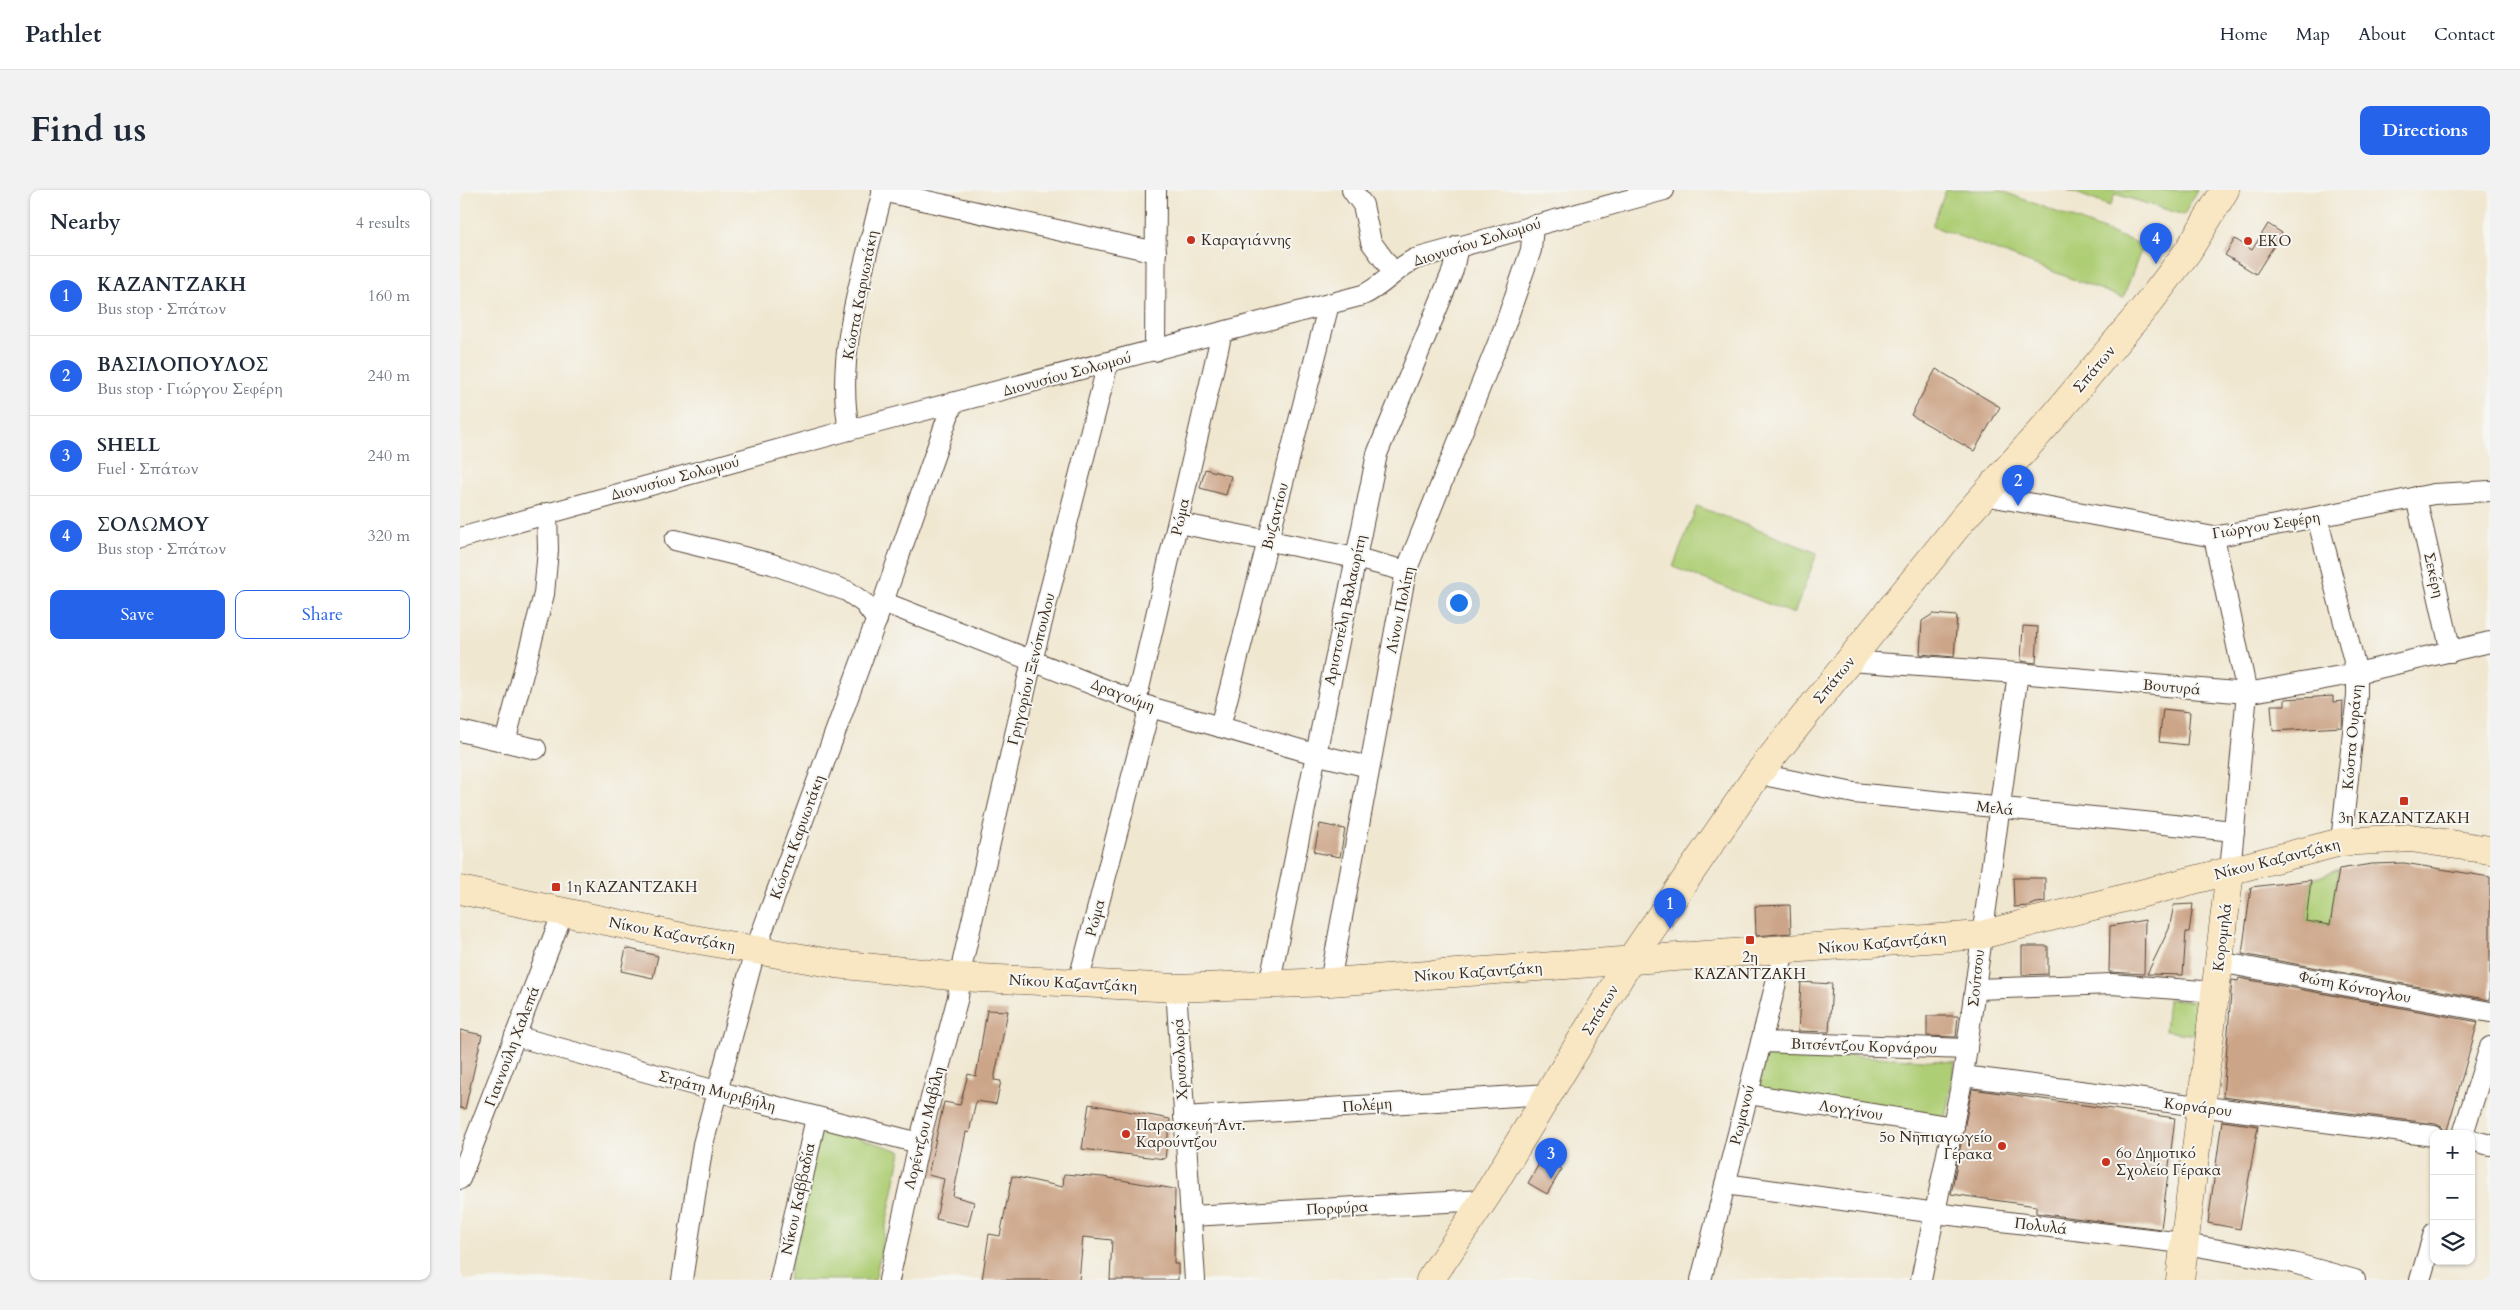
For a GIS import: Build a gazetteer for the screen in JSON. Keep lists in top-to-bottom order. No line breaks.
{"streets":{"street":["Διονυσίου Σολωμού","Κώστα Καρυωτάκη","Σπάτων","Βυζαντίου","Ρώμα","Γιώργου Σεφέρη","Σεκέρη","Αριστοτέλη Βαλαωρίτη","Λίνου Πολίτη","Γρηγορίου Ξενόπουλου","Βουτυρά","Δραγούμη","Κώστα Ουράνη","Μελά","Νίκου Καζαντζάκη","Κορομηλά","Σούτσου","Φώτη Κόντογλου","Γιαννούλη Χαλεπά","Βιτσέντζου Κορνάρου","Χρυσολωρά","Στράτη Μυριβήλη","Πολέμη","Κορνάρου","Λογγίνου","Ρωμανού","Λορέντζου Μαβίλη","Νίκου Καββαδία","Πορφύρα","Πολυλά"]},"crossings":[["Διονυσίου Σολωμού","Κώστα Καρυωτάκη"],["Διονυσίου Σολωμού","Βυζαντίου"],["Διονυσίου Σολωμού","Ρώμα"],["Διονυσίου Σολωμού","Αριστοτέλη Βαλαωρίτη"],["Διονυσίου Σολωμού","Λίνου Πολίτη"],["Διονυσίου Σολωμού","Γρηγορίου Ξενόπουλου"],["Κώστα Καρυωτάκη","Δραγούμη"],["Κώστα Καρυωτάκη","Νίκου Καζαντζάκη"],["Κώστα Καρυωτάκη","Στράτη Μυριβήλη"],["Σπάτων","Γιώργου Σεφέρη"],["Σπάτων","Βουτυρά"],["Σπάτων","Μελά"],["Σπάτων","Νίκου Καζαντζάκη"],["Σπάτων","Πολέμη"],["Σπάτων","Πορφύρα"],["Βυζαντίου","Δραγούμη"],["Ρώμα","Δραγούμη"],["Ρώμα","Νίκου Καζαντζάκη"],["Γιώργου Σεφέρη","Σεκέρη"],["Γιώργου Σεφέρη","Κώστα Ουράνη"],["Γιώργου Σεφέρη","Κορομηλά"],["Σεκέρη","Βουτυρά"],["Αριστοτέλη Βαλαωρίτη","Δραγούμη"],["Αριστοτέλη Βαλαωρίτη","Νίκου Καζαντζάκη"],["Λίνου Πολίτη","Δραγούμη"],["Λίνου Πολίτη","Νίκου Καζαντζάκη"],["Γρηγορίου Ξενόπουλου","Δραγούμη"],["Γρηγορίου Ξενόπουλου","Νίκου Καζαντζάκη"],["Γρηγορίου Ξενόπουλου","Λορέντζου Μαβίλη"],["Βουτυρά","Κώστα Ουράνη"],["Βουτυρά","Κορομηλά"],["Βουτυρά","Σούτσου"],["Κώστα Ουράνη","Νίκου Καζαντζάκη"],["Μελά","Κορομηλά"],["Μελά","Σούτσου"],["Νίκου Καζαντζάκη","Κορομηλά"],["Νίκου Καζαντζάκη","Σούτσου"],["Νίκου Καζαντζάκη","Γιαννούλη Χαλεπά"],["Νίκου Καζαντζάκη","Χρυσολωρά"],["Νίκου Καζαντζάκη","Ρωμανού"],["Νίκου Καζαντζάκη","Λορέντζου Μαβίλη"],["Κορομηλά","Φώτη Κόντογλου"],["Κορομηλά","Κορνάρου"],["Κορομηλά","Πολυλά"],["Σούτσου","Βιτσέντζου Κορνάρου"],["Σούτσου","Κορνάρου"],["Σούτσου","Λογγίνου"],["Σούτσου","Πολυλά"],["Γιαννούλη Χαλεπά","Στράτη Μυριβήλη"],["Βιτσέντζου Κορνάρου","Ρωμανού"],["Χρυσολωρά","Πολέμη"],["Χρυσολωρά","Πορφύρα"],["Στράτη Μυριβήλη","Λορέντζου Μαβίλη"],["Στράτη Μυριβήλη","Νίκου Καββαδία"],["Λογγίνου","Ρωμανού"],["Ρωμανού","Πολυλά"]],"places":{"other":["Καραγιάννης","EKO","Παρασκευή Αντ. Καρούντζου","5ο Νηπιαγωγείο Γέρακα","6ο Δημοτικό Σχολείο Γέρακα"],"transit":["3η ΚΑΖΑΝΤΖΑΚΗ","1η ΚΑΖΑΝΤΖΑΚΗ","2η ΚΑΖΑΝΤΖΑΚΗ"]},"page":{"header":"Pathlet","nav":["Home","Map","About","Contact"],"title":"Find us","buttons":["Directions",["Save","Share"]],"heading":["Nearby","4 results"],"pins":["4","2","1","3"],"list":[{"mark":"1","name":"ΚΑΖΑΝΤΖΑΚΗ","note":"Bus stop · Σπάτων","value":"160 m"},{"mark":"2","name":"ΒΑΣΙΛΟΠΟΥΛΟΣ","note":"Bus stop · Γιώργου Σεφέρη","value":"240 m"},{"mark":"3","name":"SHELL","note":"Fuel · Σπάτων","value":"240 m"},{"mark":"4","name":"ΣΟΛΩΜΟΥ","note":"Bus stop · Σπάτων","value":"320 m"}],"map_buttons":["+","−"]}}
